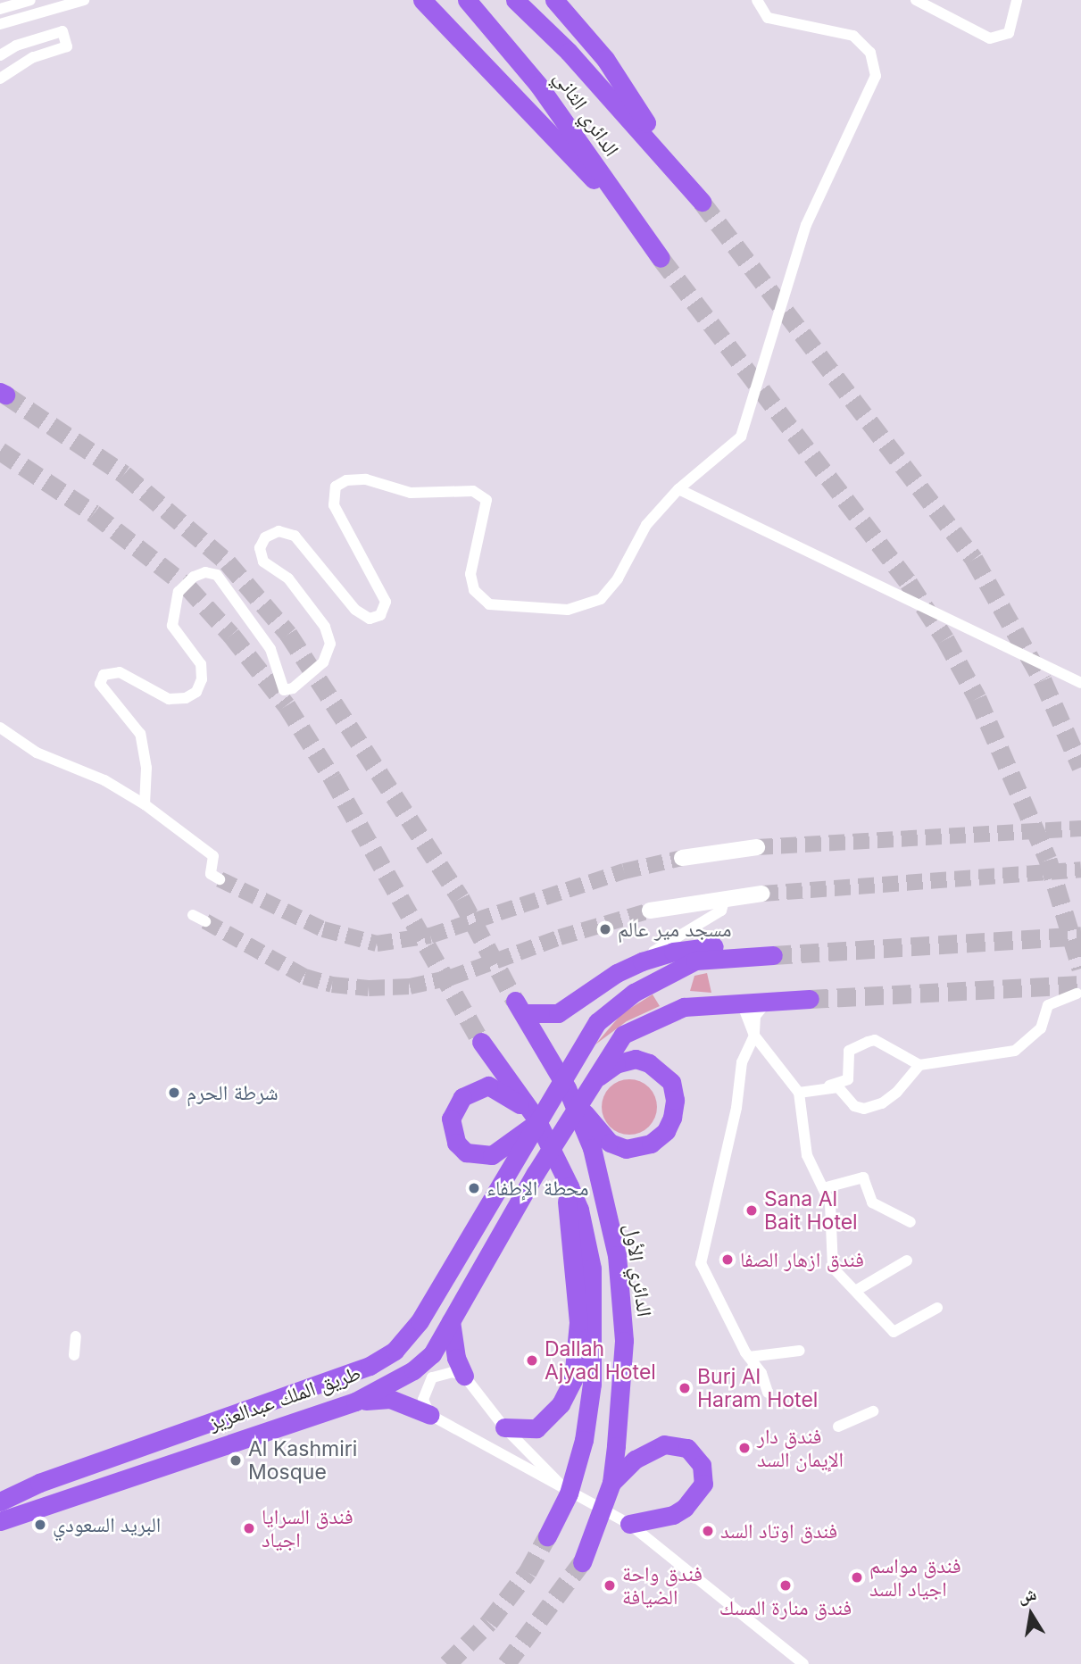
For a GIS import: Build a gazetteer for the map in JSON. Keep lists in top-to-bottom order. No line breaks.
{"streets":{"highway":["الدائري الثاني","الدائري الأول","طريق الملك عبدالعزيز"]},"crossings":[["الدائري الأول","طريق الملك عبدالعزيز"]],"places":["مسجد مير عالم","شرطة الحرم","محطة الإطفاء","Sana Al Bait Hotel","فندق ازهار الصفا","Dallah Ajyad Hotel","Burj Al Haram Hotel","فندق دار الإيمان السد","Al Kashmiri Mosque","البريد السعودي","فندق السرايا اجياد","فندق اوتاد السد","فندق مواسم اجياد السد","فندق واحة الضيافة","فندق منارة المسك"],"north":"top"}
